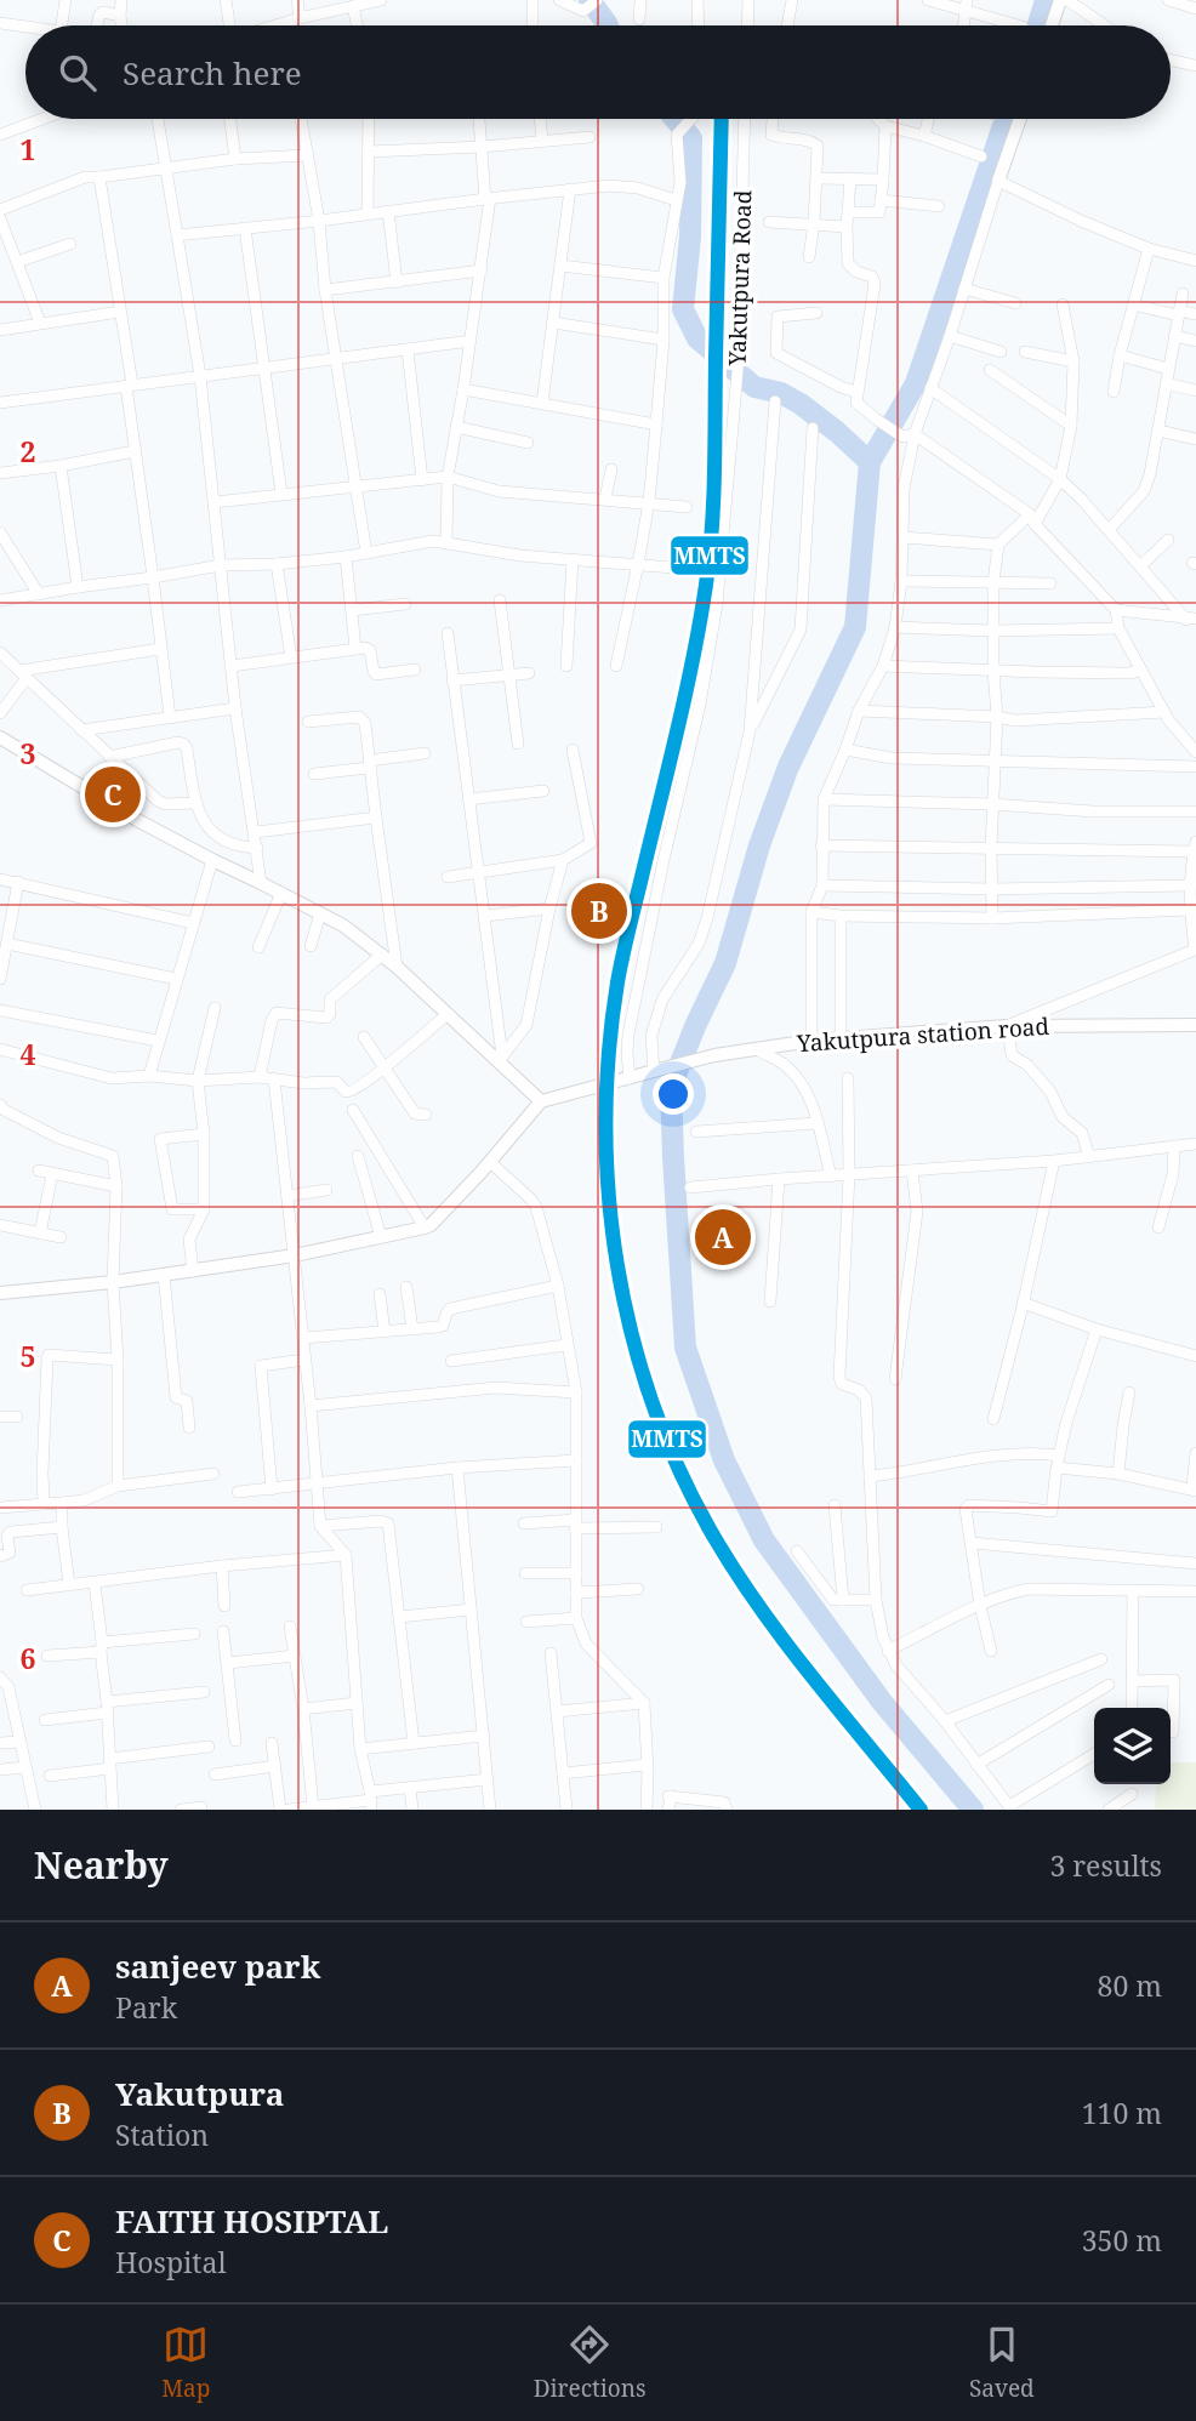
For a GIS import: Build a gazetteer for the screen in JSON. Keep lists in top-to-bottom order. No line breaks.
{"streets":{"street":["Yakutpura Road","Yakutpura station road"]},"crossings":[["Yakutpura Road","Yakutpura station road"]],"lines":["transit line MMTS"],"page":{"search":"Search here","pins":["C","B","A"],"heading":["Nearby","3 results"],"list":[{"mark":"A","name":"sanjeev park","note":"Park","value":"80 m"},{"mark":"B","name":"Yakutpura","note":"Station","value":"110 m"},{"mark":"C","name":"FAITH HOSIPTAL","note":"Hospital","value":"350 m"}],"nav":["Map","Directions","Saved"]},"grid":{"rows":["1","2","3","4","5","6"]}}
